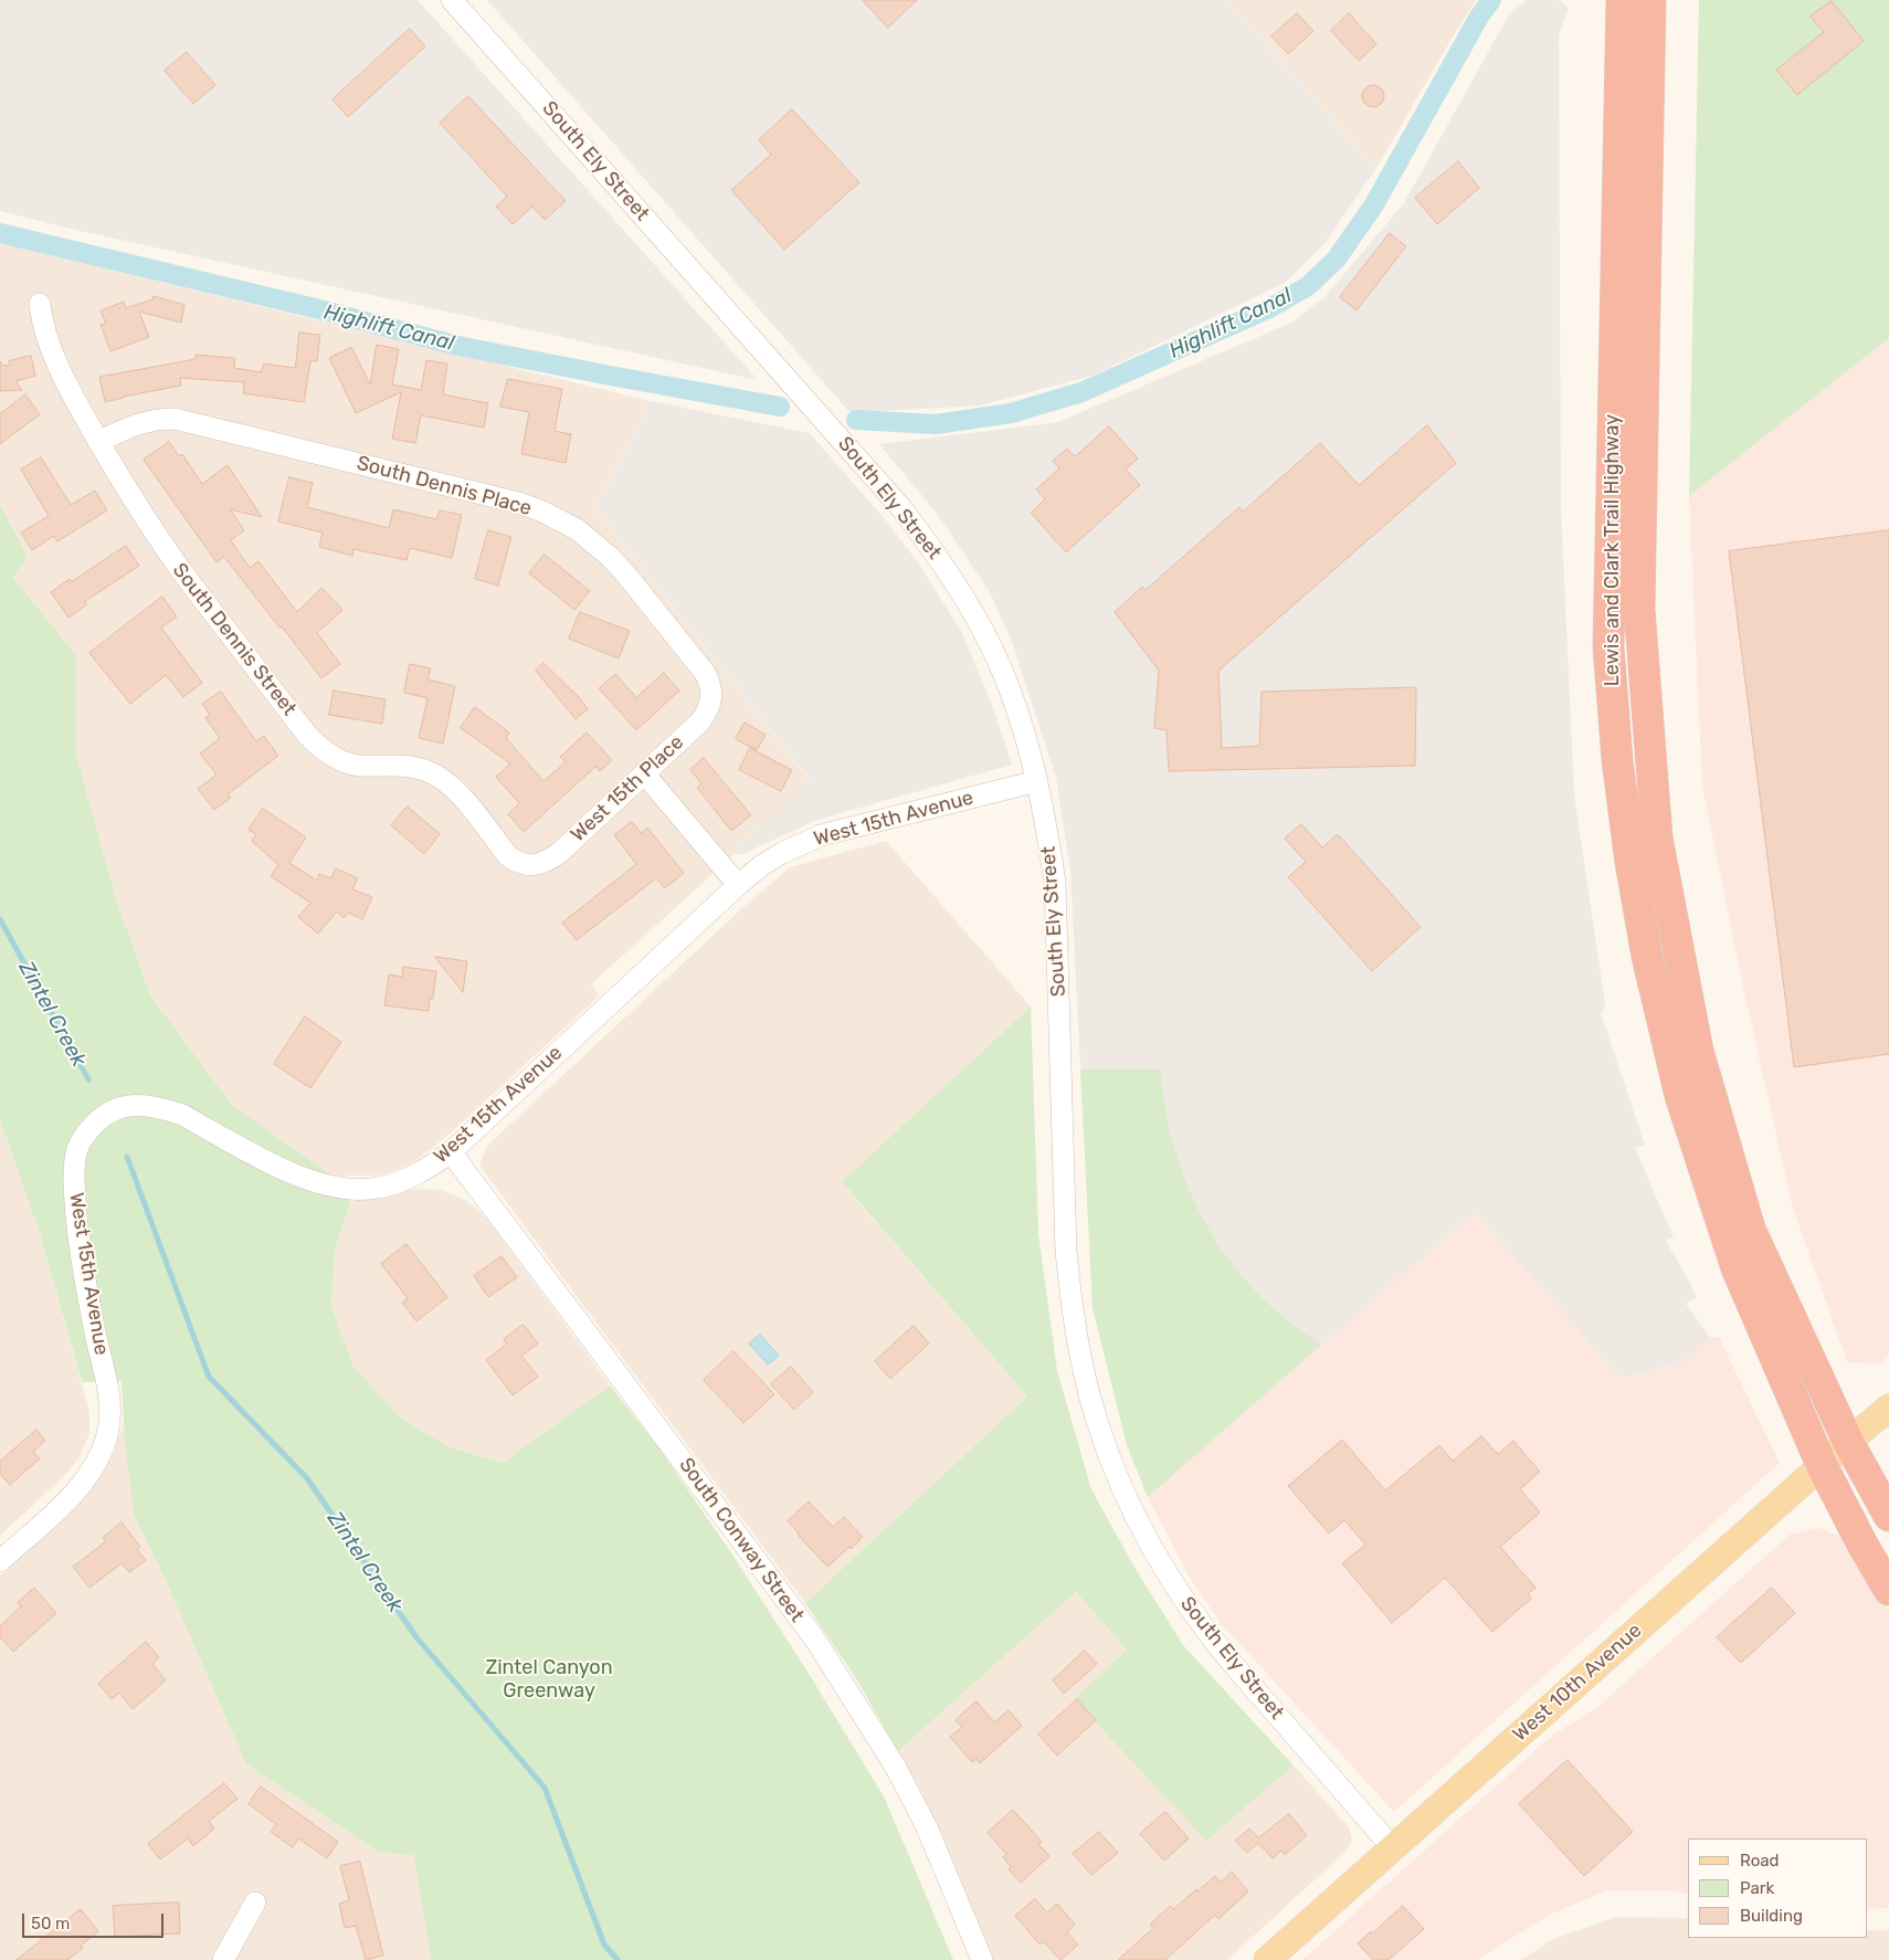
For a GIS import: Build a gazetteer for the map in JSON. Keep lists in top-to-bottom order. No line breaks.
{"streets":{"highway":["Lewis and Clark Trail Highway"],"main road":["West 10th Avenue"],"street":["South Ely Street","South Dennis Place","South Dennis Street","West 15th Place","West 15th Avenue","South Conway Street"]},"crossings":[["South Ely Street","West 15th Avenue"],["South Ely Street","West 10th Avenue"],["South Dennis Place","South Dennis Street"],["South Dennis Place","West 15th Place"],["Lewis and Clark Trail Highway","West 10th Avenue"],["South Dennis Street","West 15th Place"],["West 15th Avenue","South Conway Street"]],"water":["Highlift Canal","Zintel Creek"],"parks":["Zintel Canyon Greenway"],"legend":["Road","Park","Building"],"scale_bar":"50 m"}
